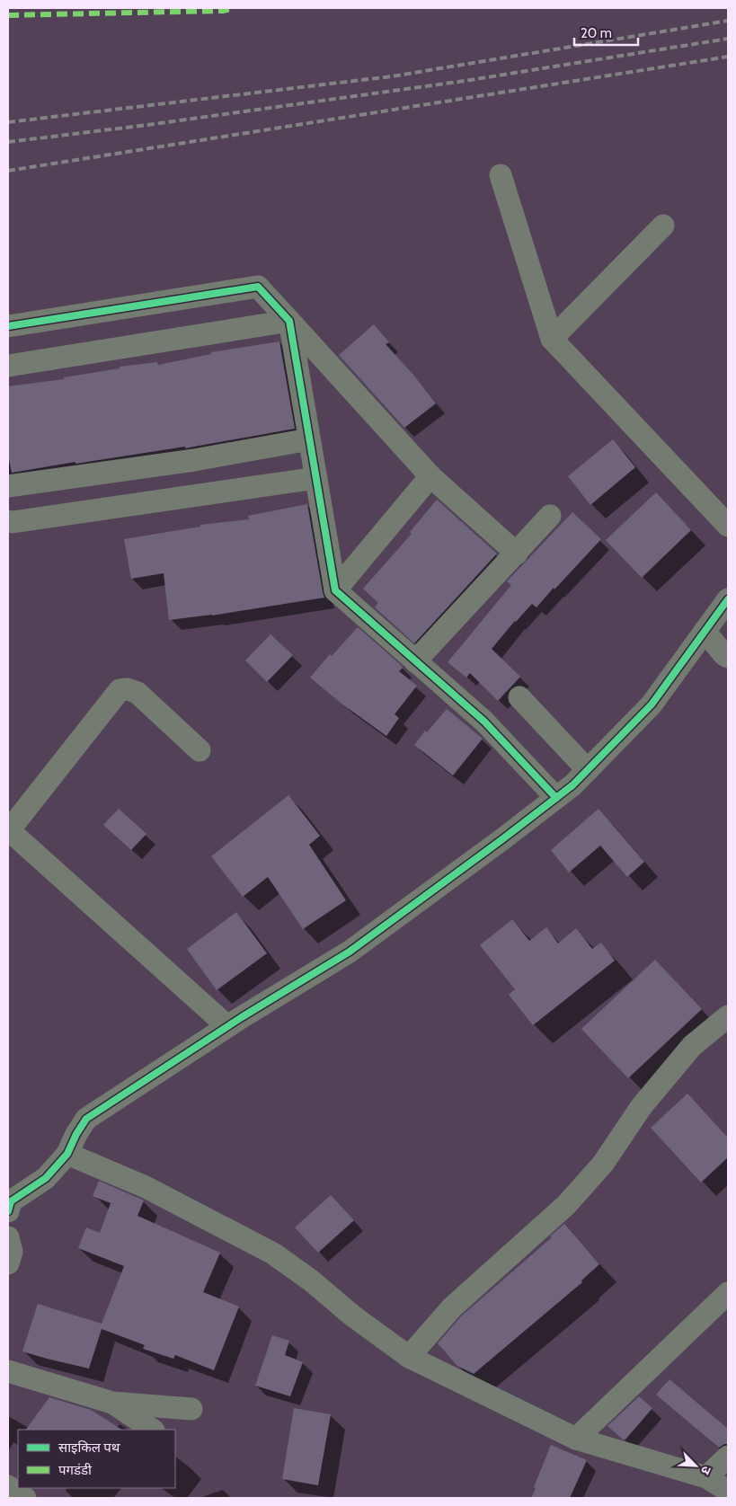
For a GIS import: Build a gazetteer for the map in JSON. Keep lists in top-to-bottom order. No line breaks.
{"legend":["साइकिल पथ","पगडंडी"],"scale_bar":"20 m","north":"bottom right"}
